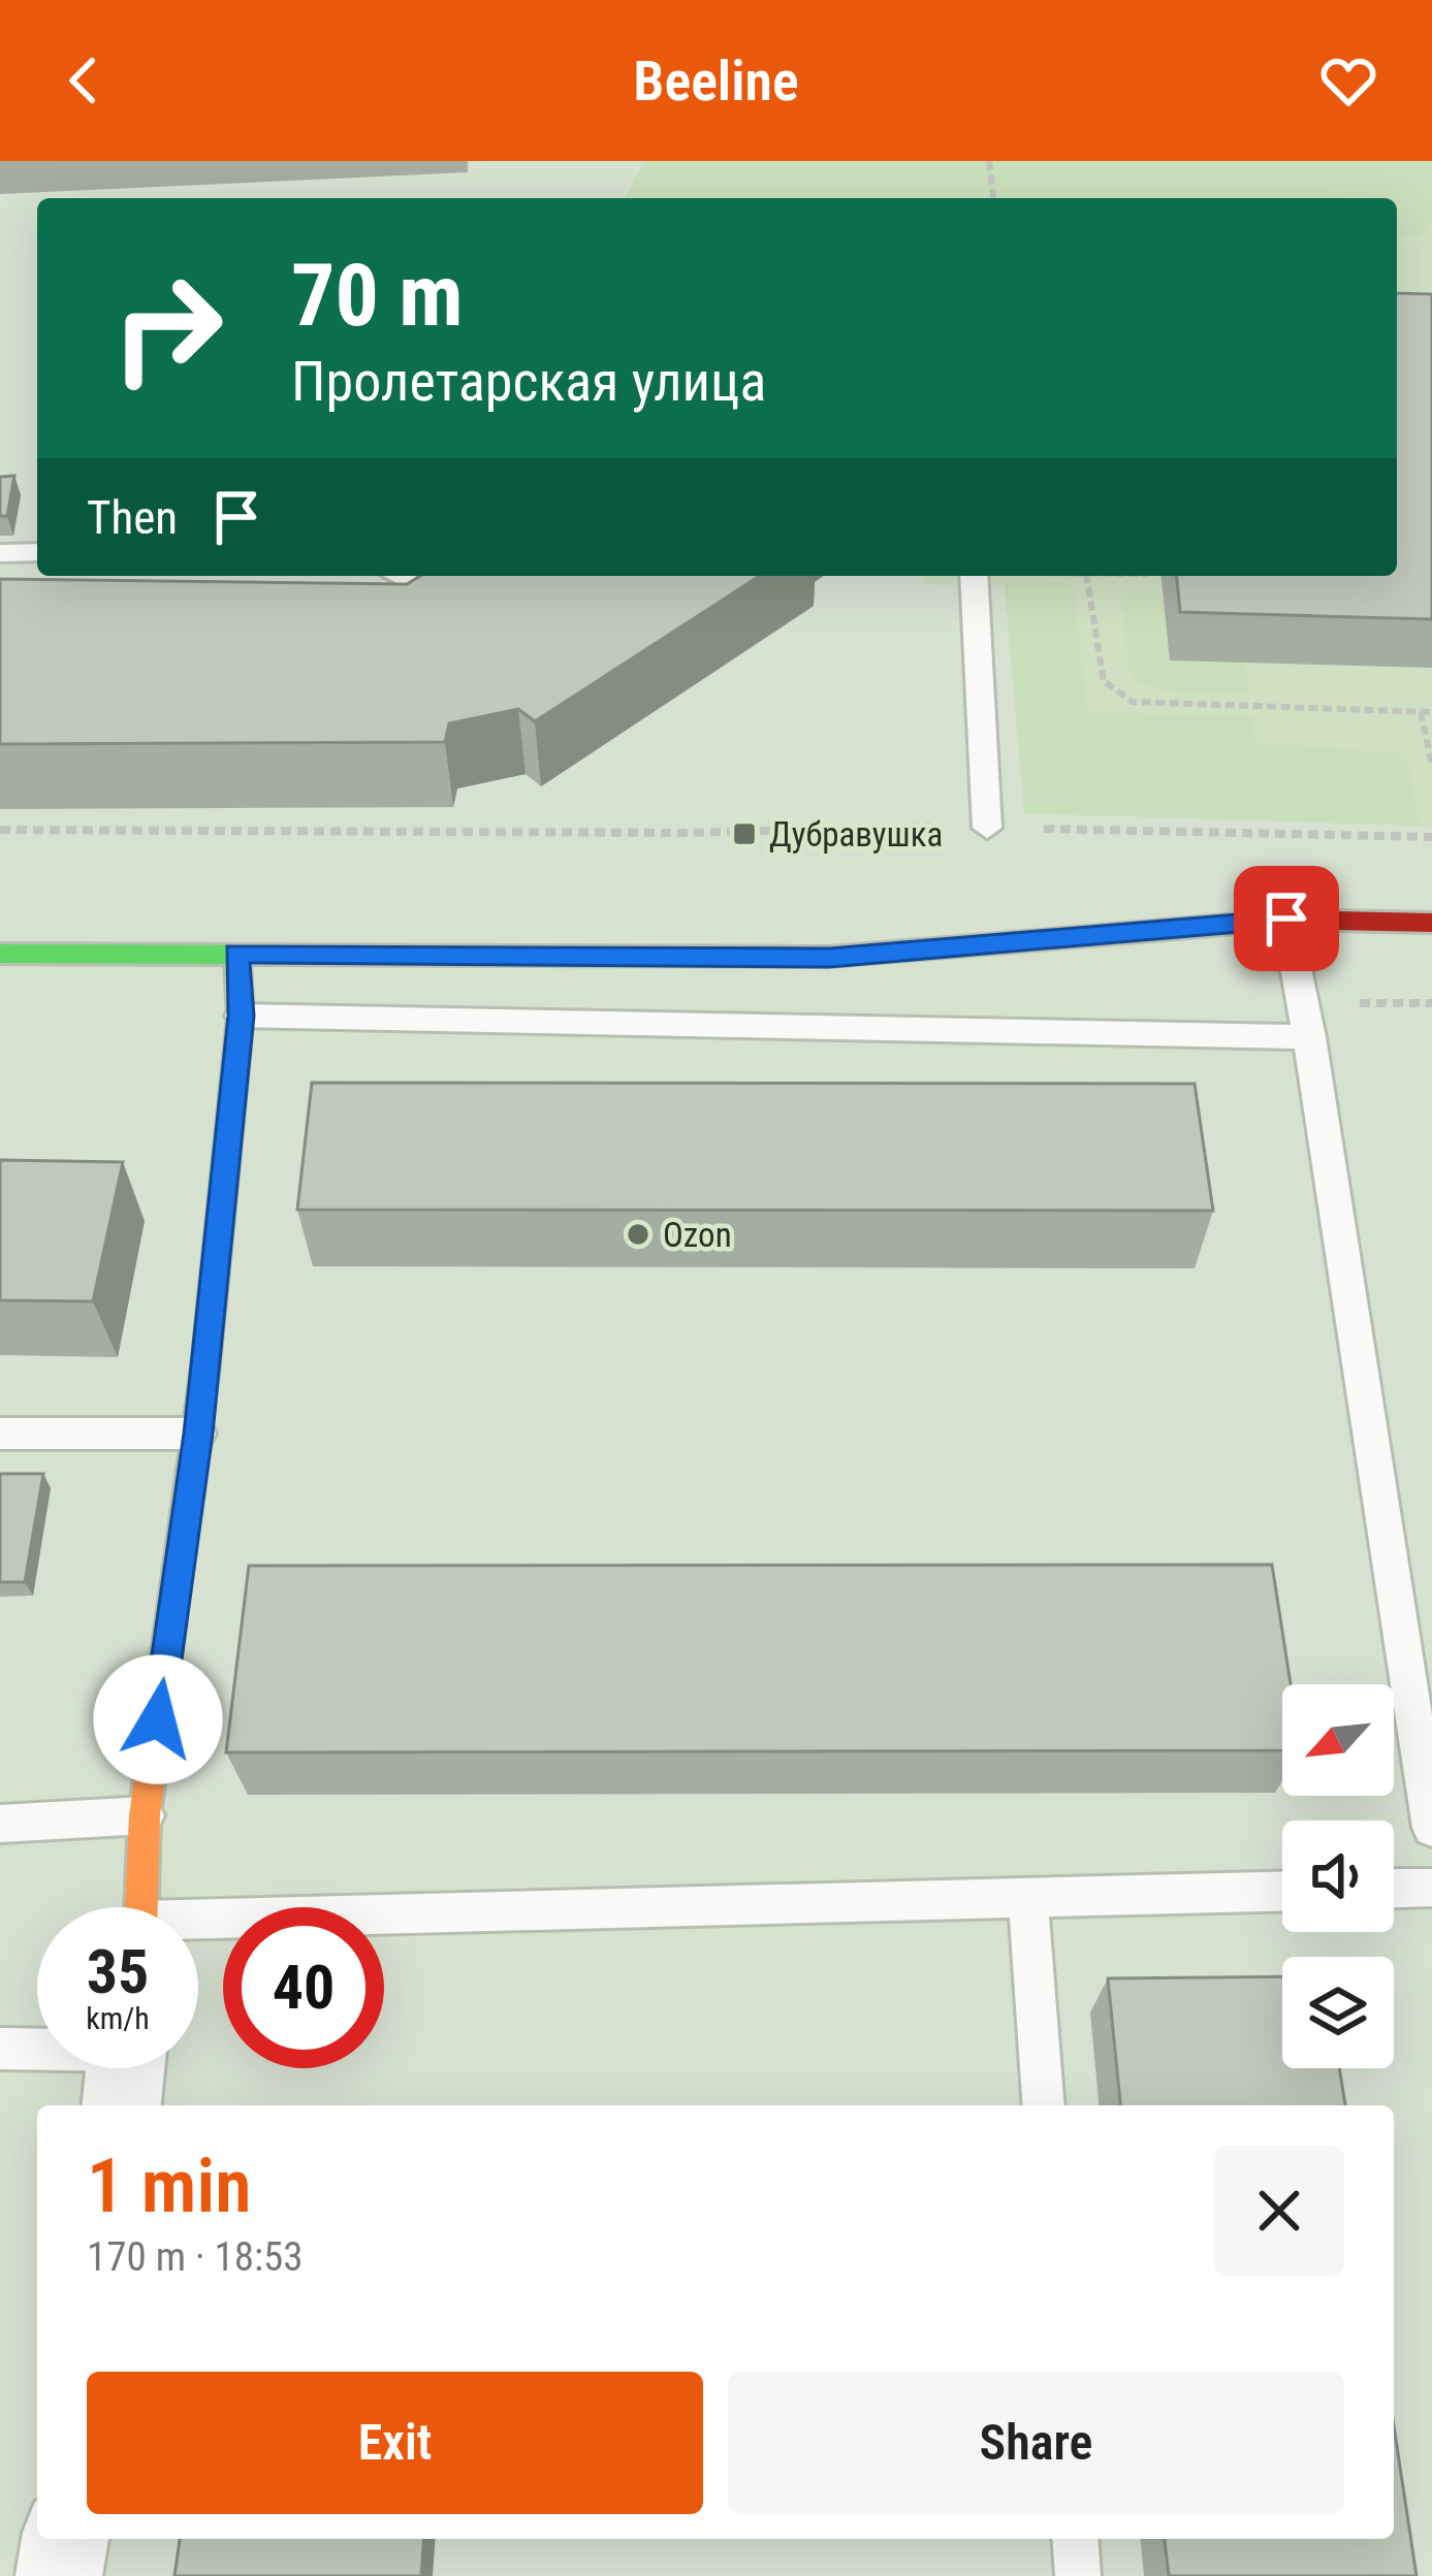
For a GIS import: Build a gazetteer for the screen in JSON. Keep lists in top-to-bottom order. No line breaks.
{"places":{"transit":["Дубравушка"],"other":["Ozon"]},"north":"bottom left","page":{"header":"Beeline","turn":["70 m","Пролетарская улица"],"then":"Then","speed":"35 km/h","limit":"40","heading":["1 min","170 m · 18:53"],"buttons":["Exit","Share"]}}
